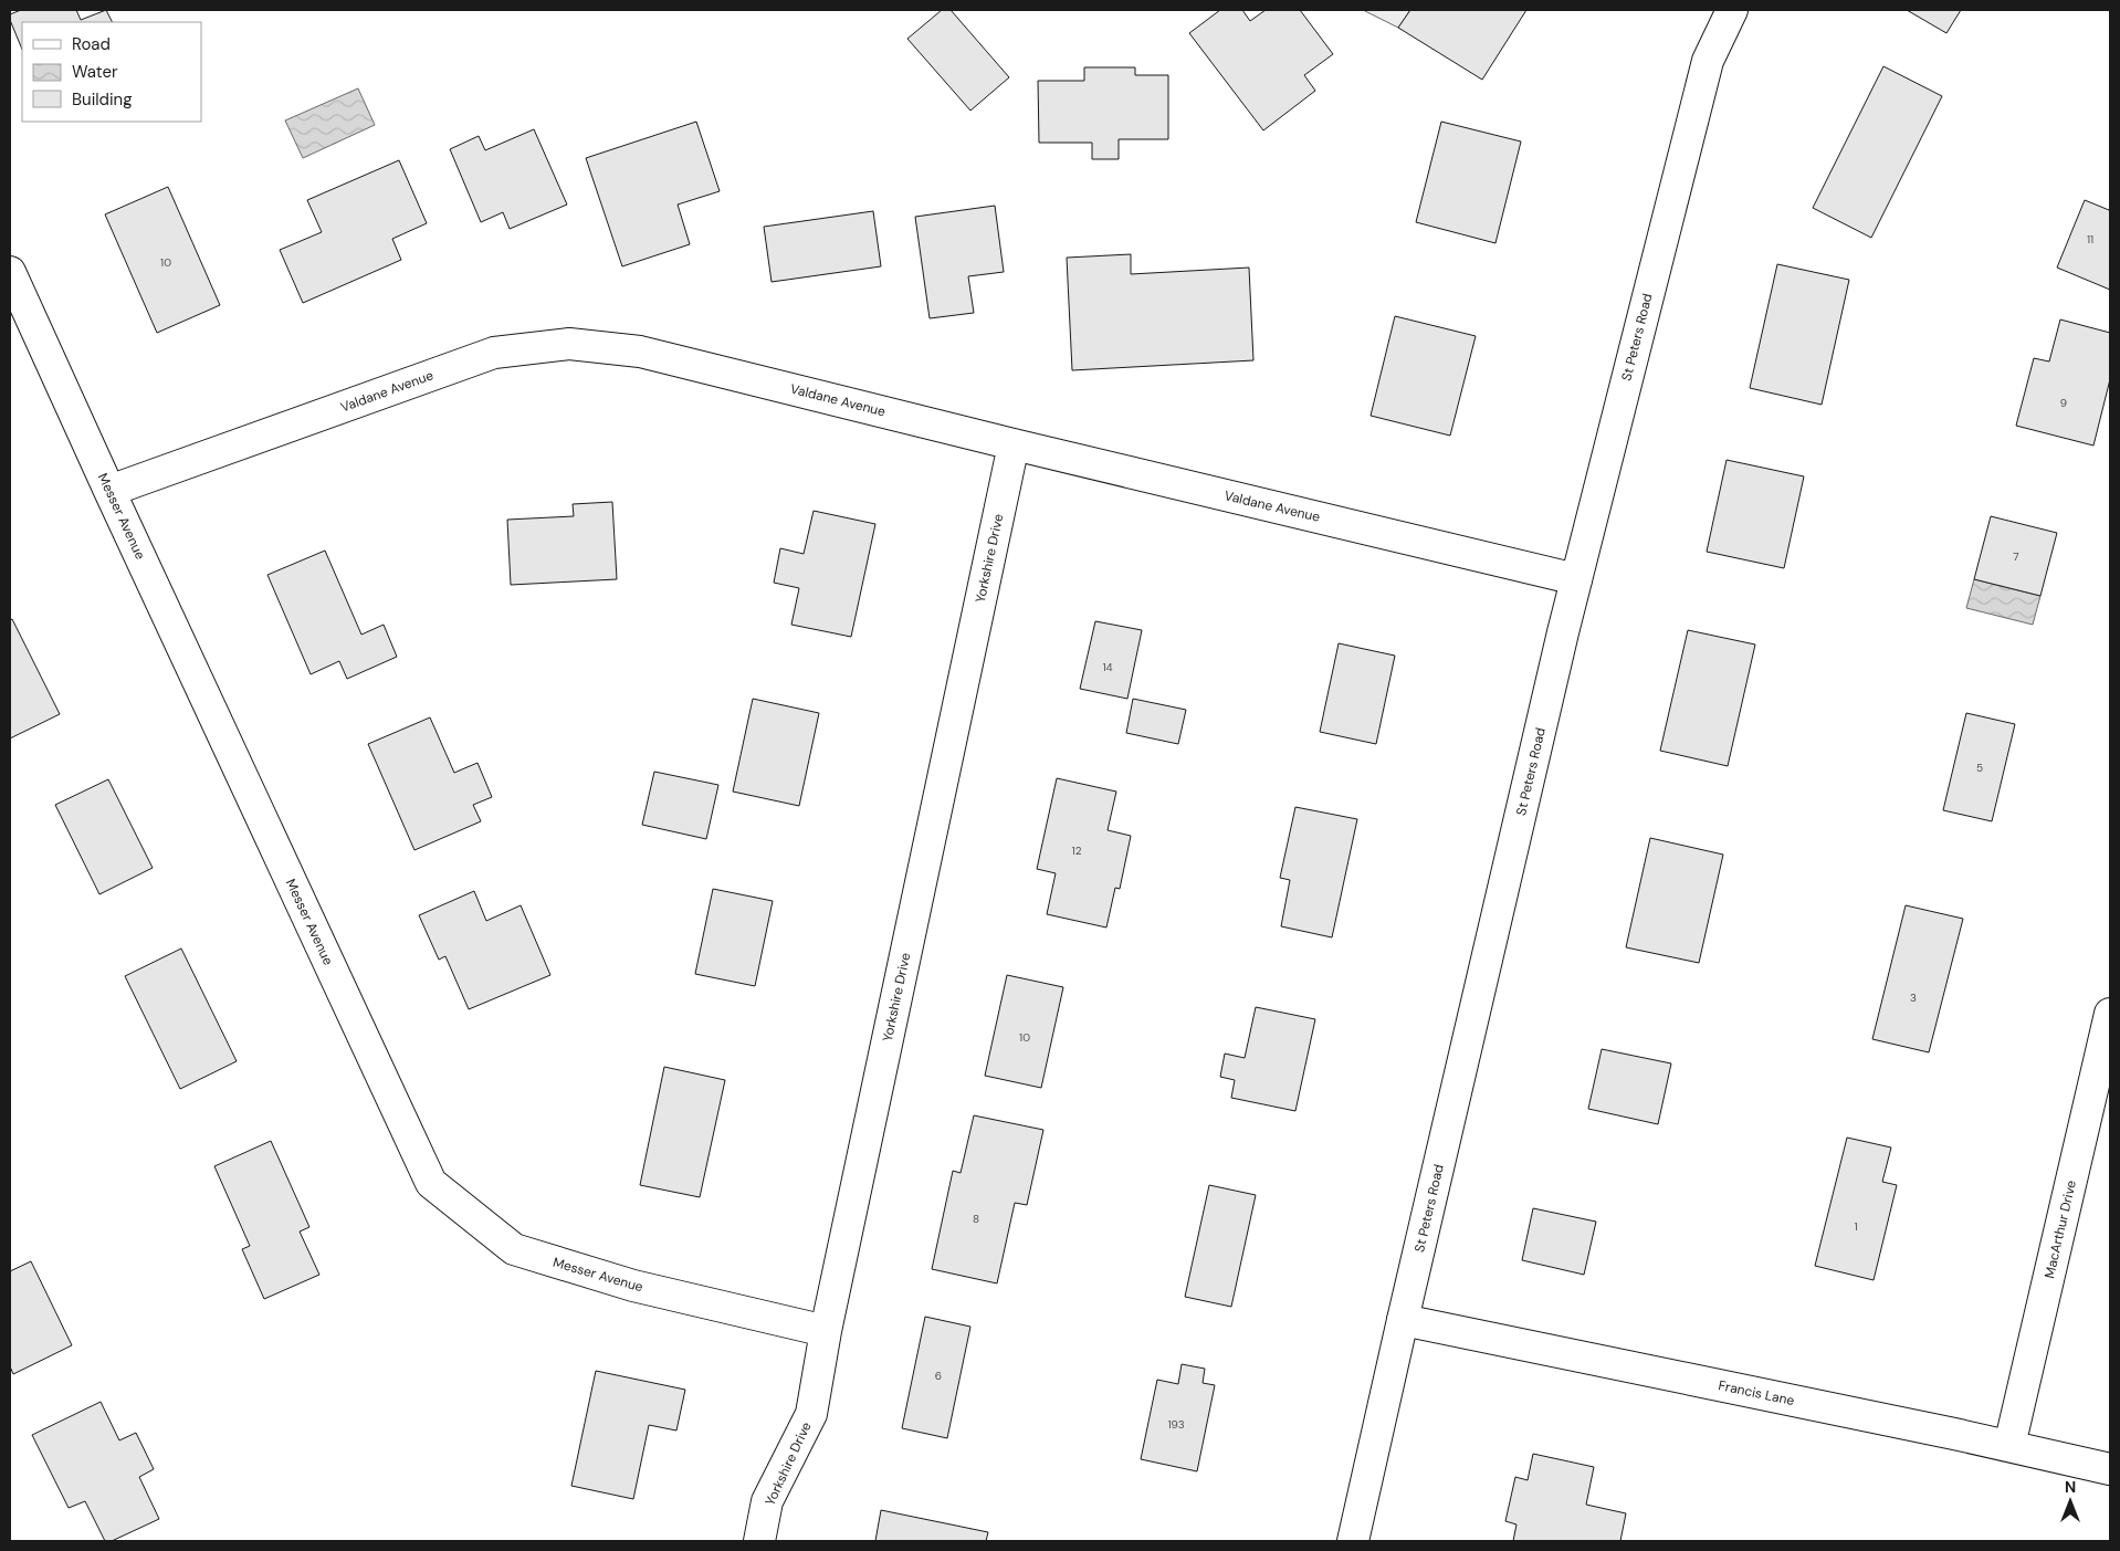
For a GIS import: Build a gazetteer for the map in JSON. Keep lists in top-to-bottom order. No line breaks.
{"streets":{"street":["St Peters Road","Valdane Avenue","Messer Avenue","Yorkshire Drive","MacArthur Drive","Francis Lane"]},"crossings":[["St Peters Road","Valdane Avenue"],["St Peters Road","Francis Lane"],["Valdane Avenue","Messer Avenue"],["Valdane Avenue","Yorkshire Drive"],["Messer Avenue","Yorkshire Drive"],["MacArthur Drive","Francis Lane"]],"house_numbers":["11","10","9","7","14","5","12","3","10","8","1","6","193"],"legend":["Road","Water","Building"],"north":"top"}
